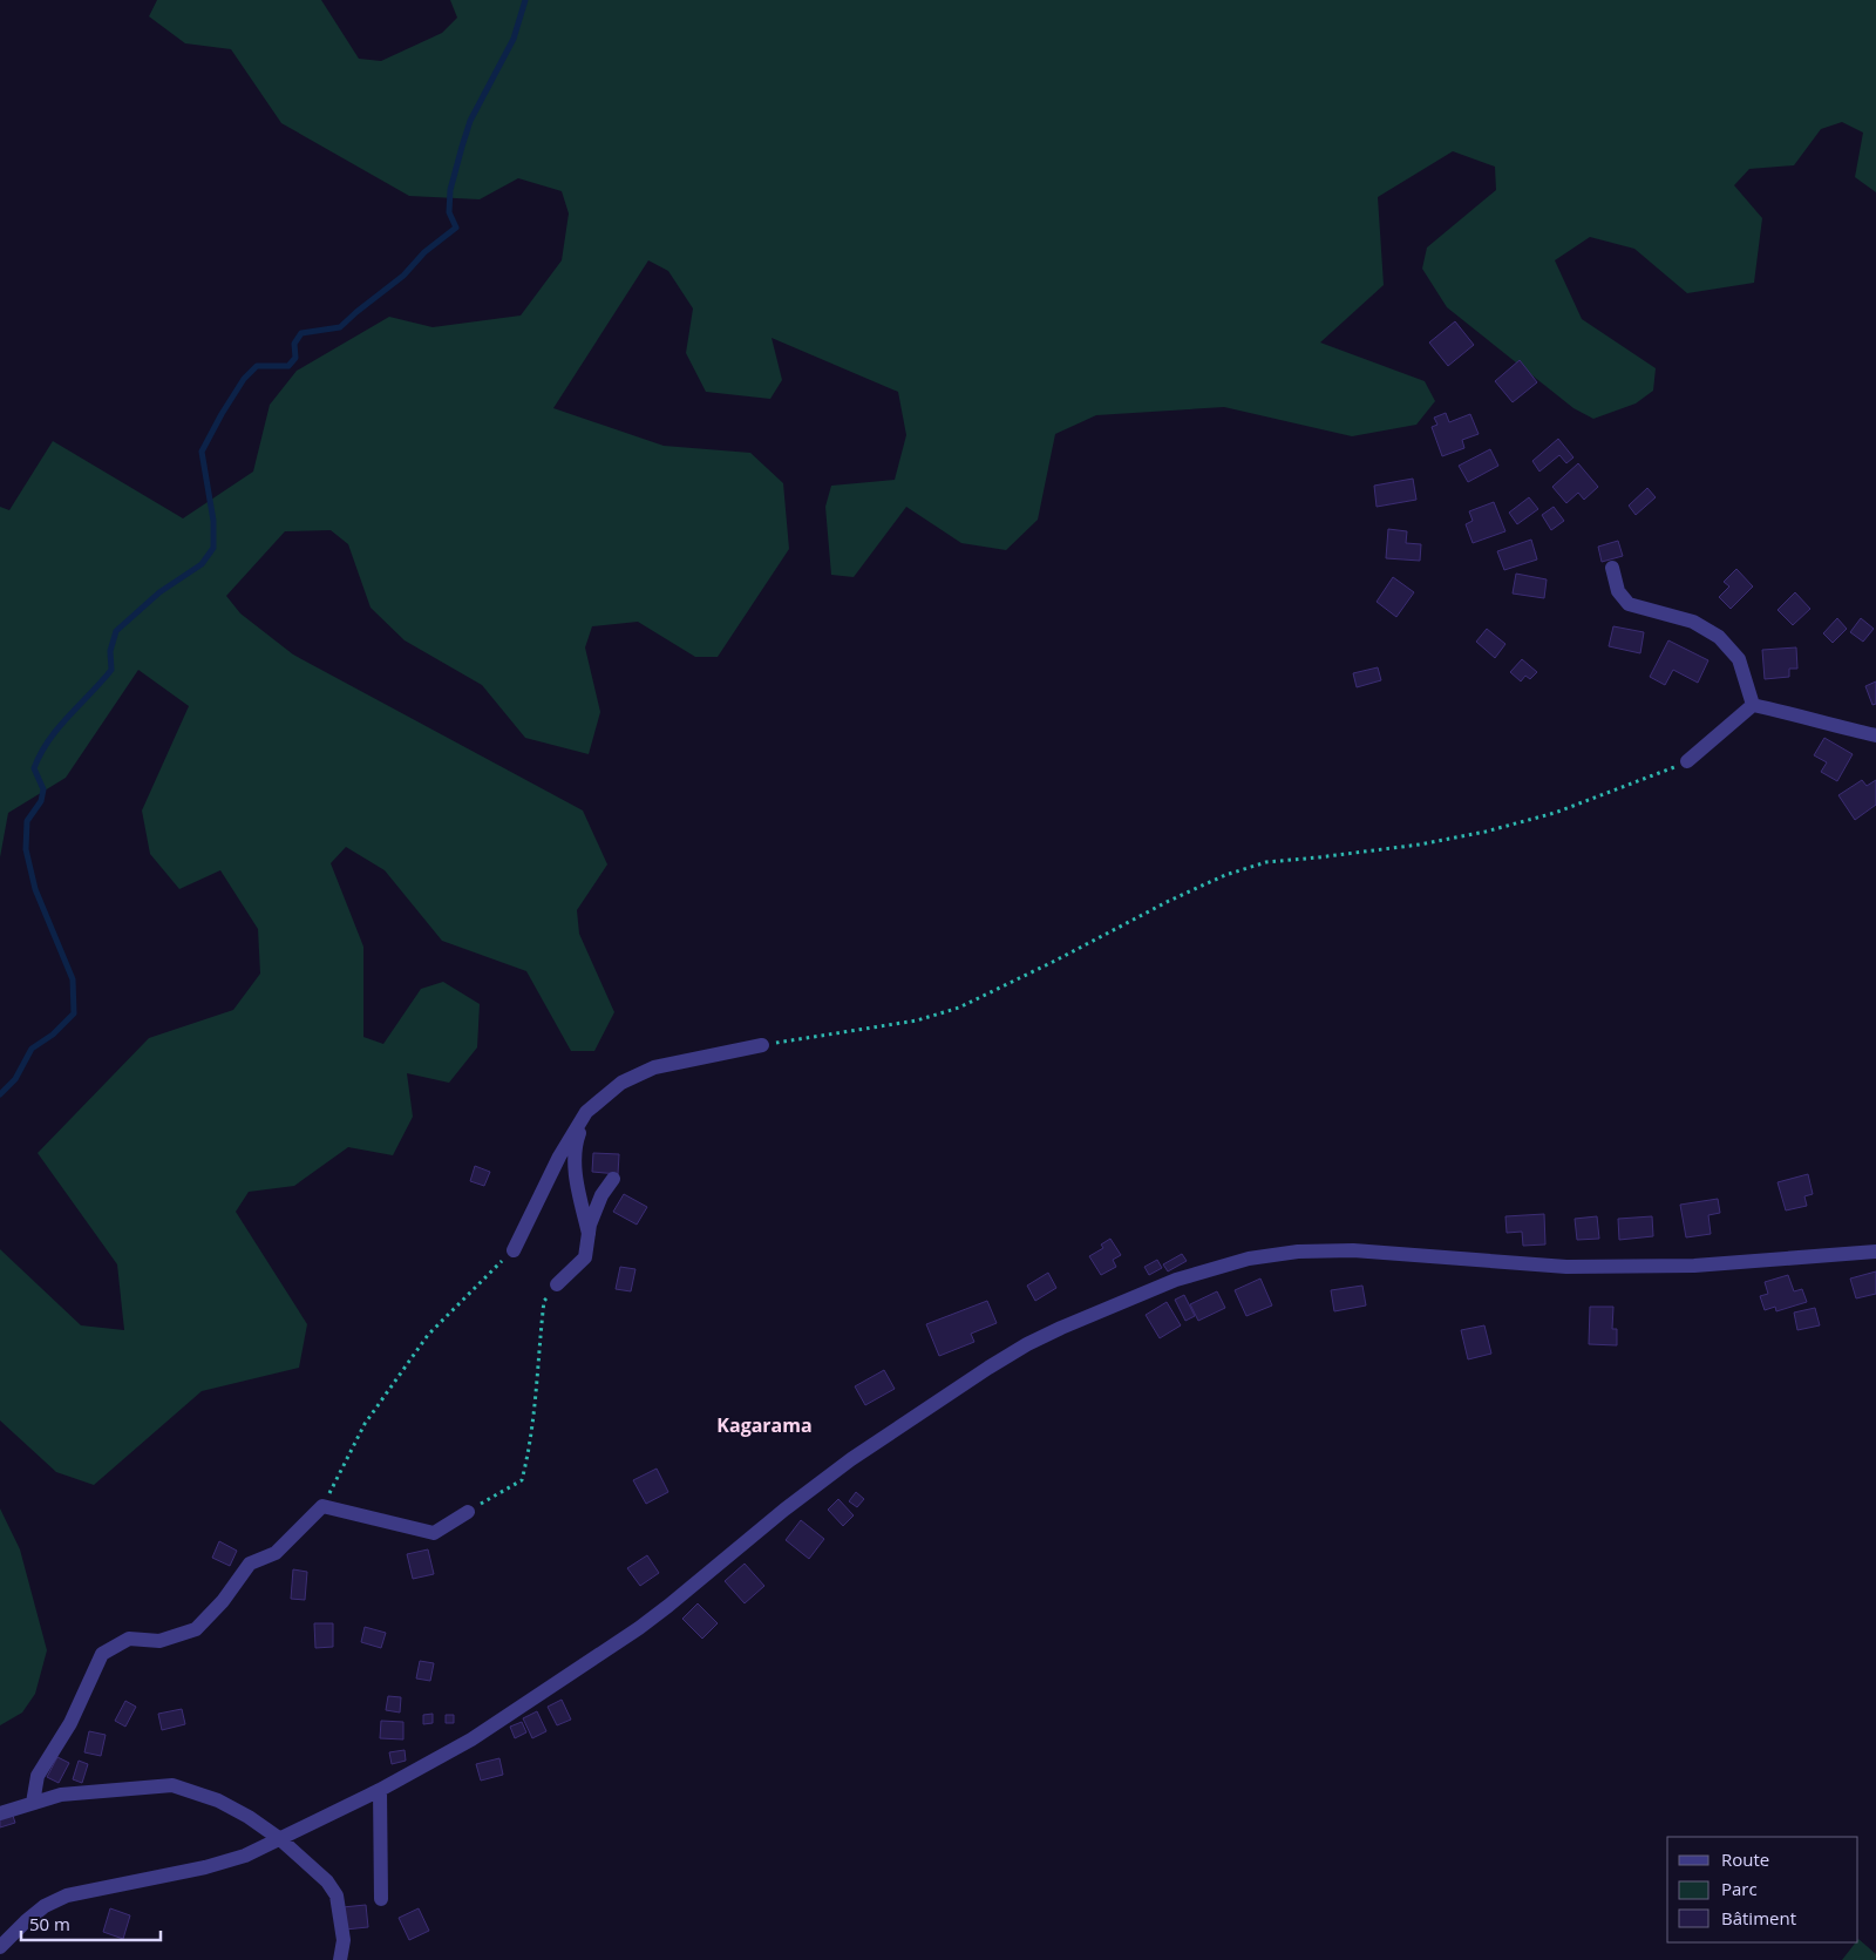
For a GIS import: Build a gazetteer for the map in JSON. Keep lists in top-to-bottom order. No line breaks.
{"districts":["Kagarama"],"legend":["Route","Parc","Bâtiment"],"scale_bar":"50 m"}
